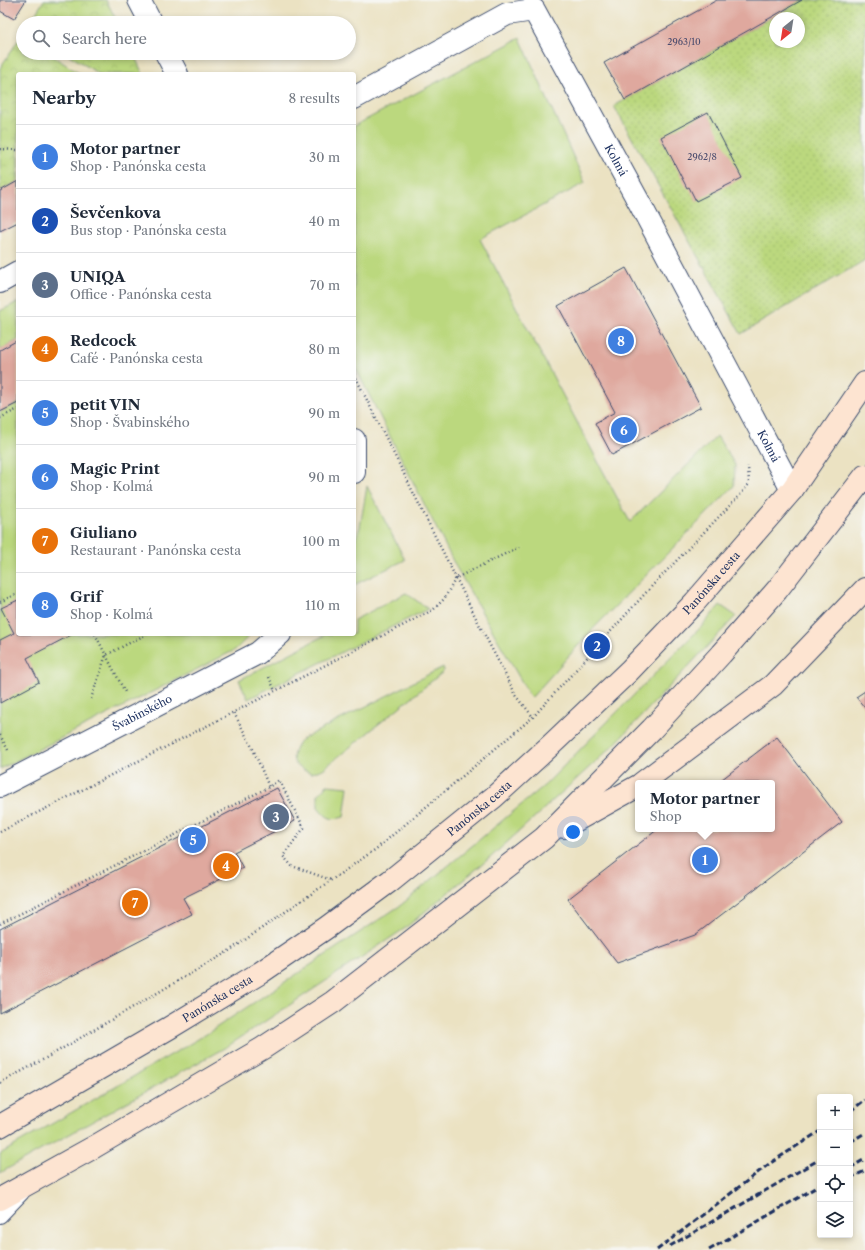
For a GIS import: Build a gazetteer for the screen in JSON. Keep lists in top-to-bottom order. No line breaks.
{"streets":{"main road":["Panónska cesta"],"street":["Kolmá","Švabinského"]},"crossings":[["Kolmá","Panónska cesta"]],"house_numbers":["2963/10","2962/8"],"north":"bottom left","page":{"search":"Search here","heading":["Nearby","8 results"],"list":[{"mark":"1","name":"Motor partner","note":"Shop · Panónska cesta","value":"30 m"},{"mark":"2","name":"Ševčenkova","note":"Bus stop · Panónska cesta","value":"40 m"},{"mark":"3","name":"UNIQA","note":"Office · Panónska cesta","value":"70 m"},{"mark":"4","name":"Redcock","note":"Café · Panónska cesta","value":"80 m"},{"mark":"5","name":"petit VIN","note":"Shop · Švabinského","value":"90 m"},{"mark":"6","name":"Magic Print","note":"Shop · Kolmá","value":"90 m"},{"mark":"7","name":"Giuliano","note":"Restaurant · Panónska cesta","value":"100 m"},{"mark":"8","name":"Grif","note":"Shop · Kolmá","value":"110 m"}],"pins":["8","6","2","3","5","1","4","7"],"popup":["Motor partner","Shop"],"map_buttons":["+","−"]}}
